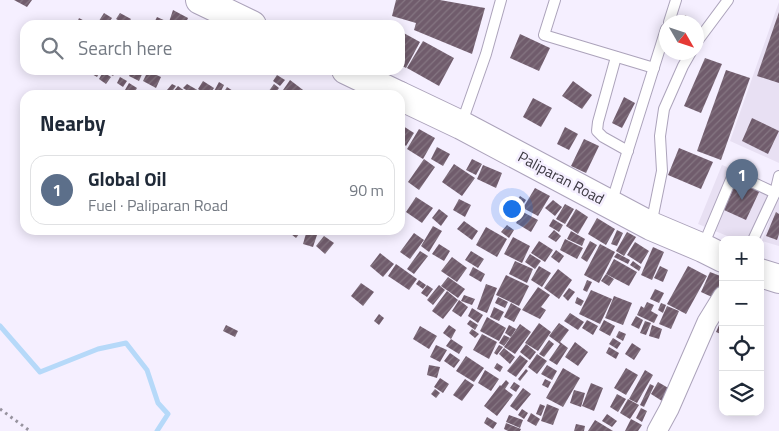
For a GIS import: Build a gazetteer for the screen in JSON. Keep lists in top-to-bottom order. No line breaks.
{"streets":{"main road":["Paliparan Road"]},"north":"bottom right","page":{"search":"Search here","heading":"Nearby","list":[{"mark":"1","name":"Global Oil","note":"Fuel · Paliparan Road","value":"90 m"}],"pins":"1","map_buttons":["+","−"]}}
